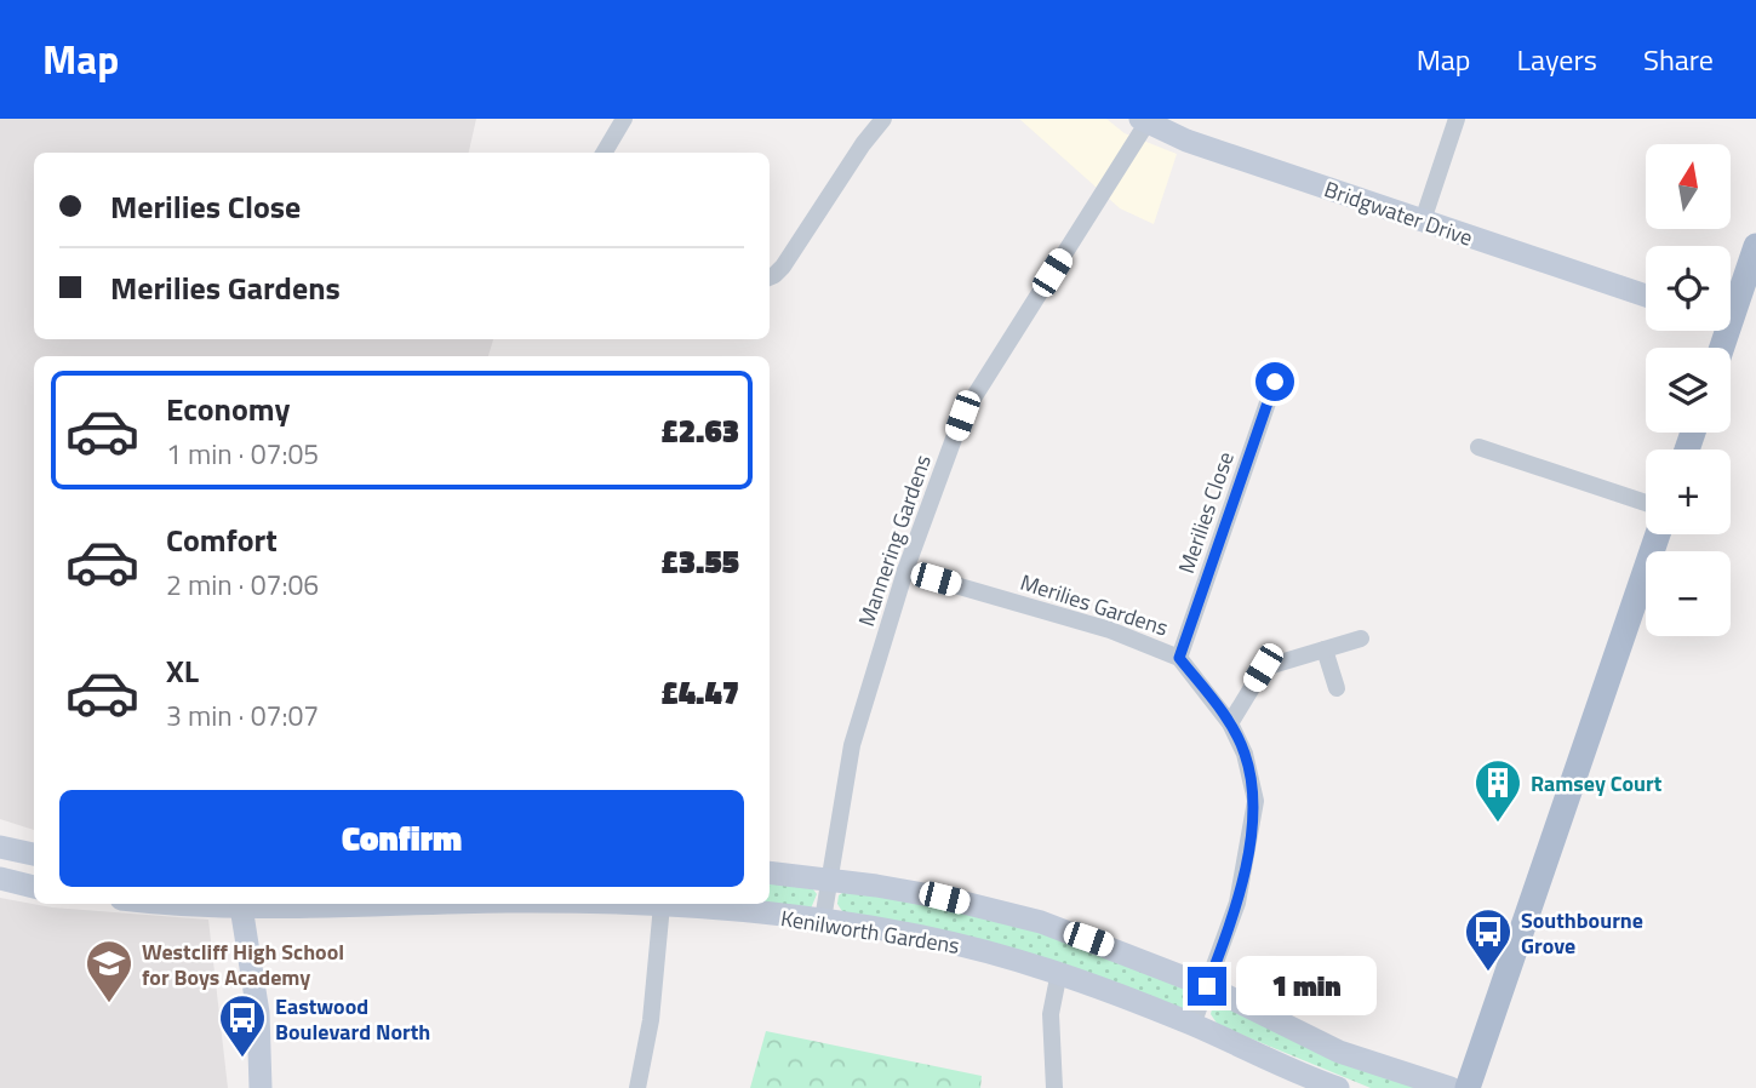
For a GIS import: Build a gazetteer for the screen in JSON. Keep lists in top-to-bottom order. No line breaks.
{"streets":{"street":["Bridgwater Drive","Merilies Close","Mannering Gardens","Merilies Gardens","Kenilworth Gardens"]},"crossings":[["Bridgwater Drive","Mannering Gardens"],["Merilies Close","Merilies Gardens"],["Mannering Gardens","Merilies Gardens"],["Mannering Gardens","Kenilworth Gardens"],["Merilies Gardens","Kenilworth Gardens"]],"places":{"building":["Ramsey Court"],"bus stop":["Southbourne Grove","Eastwood Boulevard North"],"school or university":["Westcliff High School for Boys Academy"]},"north":"top","page":{"header":"Map","nav":["Map","Layers","Share"],"map_buttons":["+","−"],"banner":["Merilies Close","Merilies Gardens"],"list":[{"name":"Economy","note":"1 min · 07:05","value":"£2.63"},{"name":"Comfort","note":"2 min · 07:06","value":"£3.55"},{"name":"XL","note":"3 min · 07:07","value":"£4.47"}],"buttons":"Confirm","bubble":"1 min"}}
